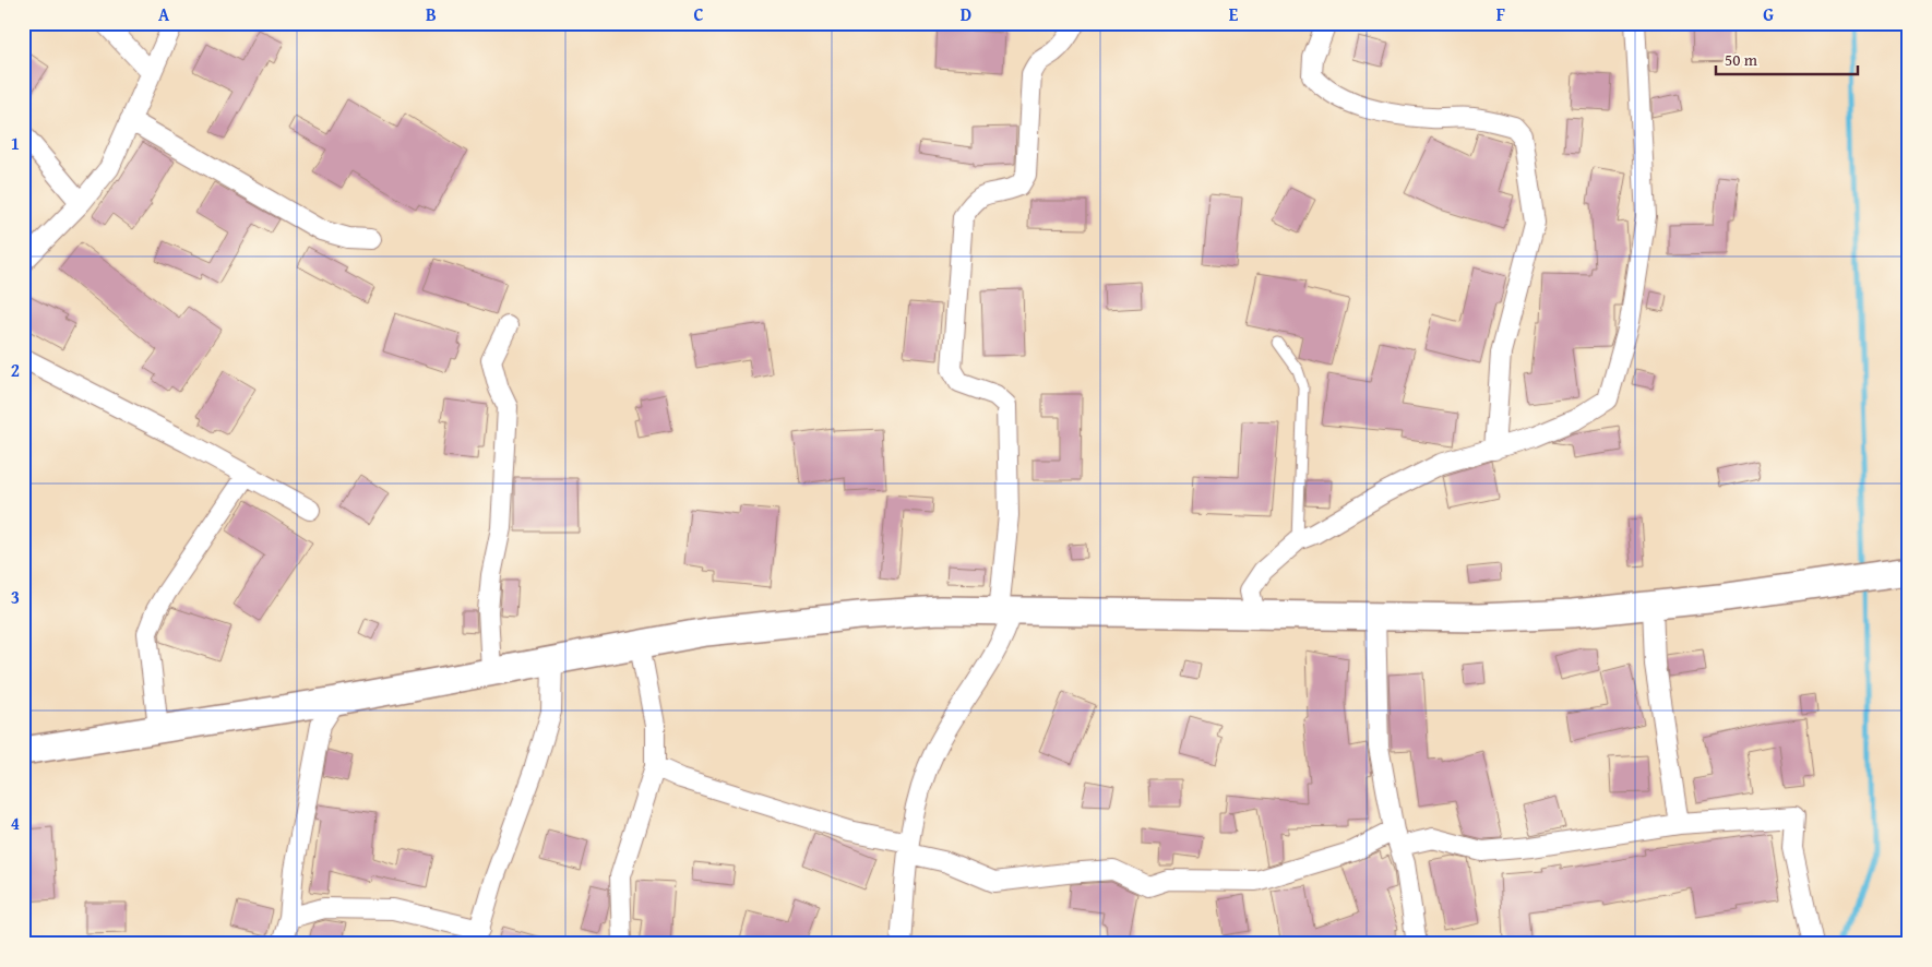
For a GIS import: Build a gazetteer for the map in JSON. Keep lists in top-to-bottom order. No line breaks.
{"scale_bar":"50 m","grid":{"columns":["A","B","C","D","E","F","G"],"rows":["1","2","3","4"]}}
